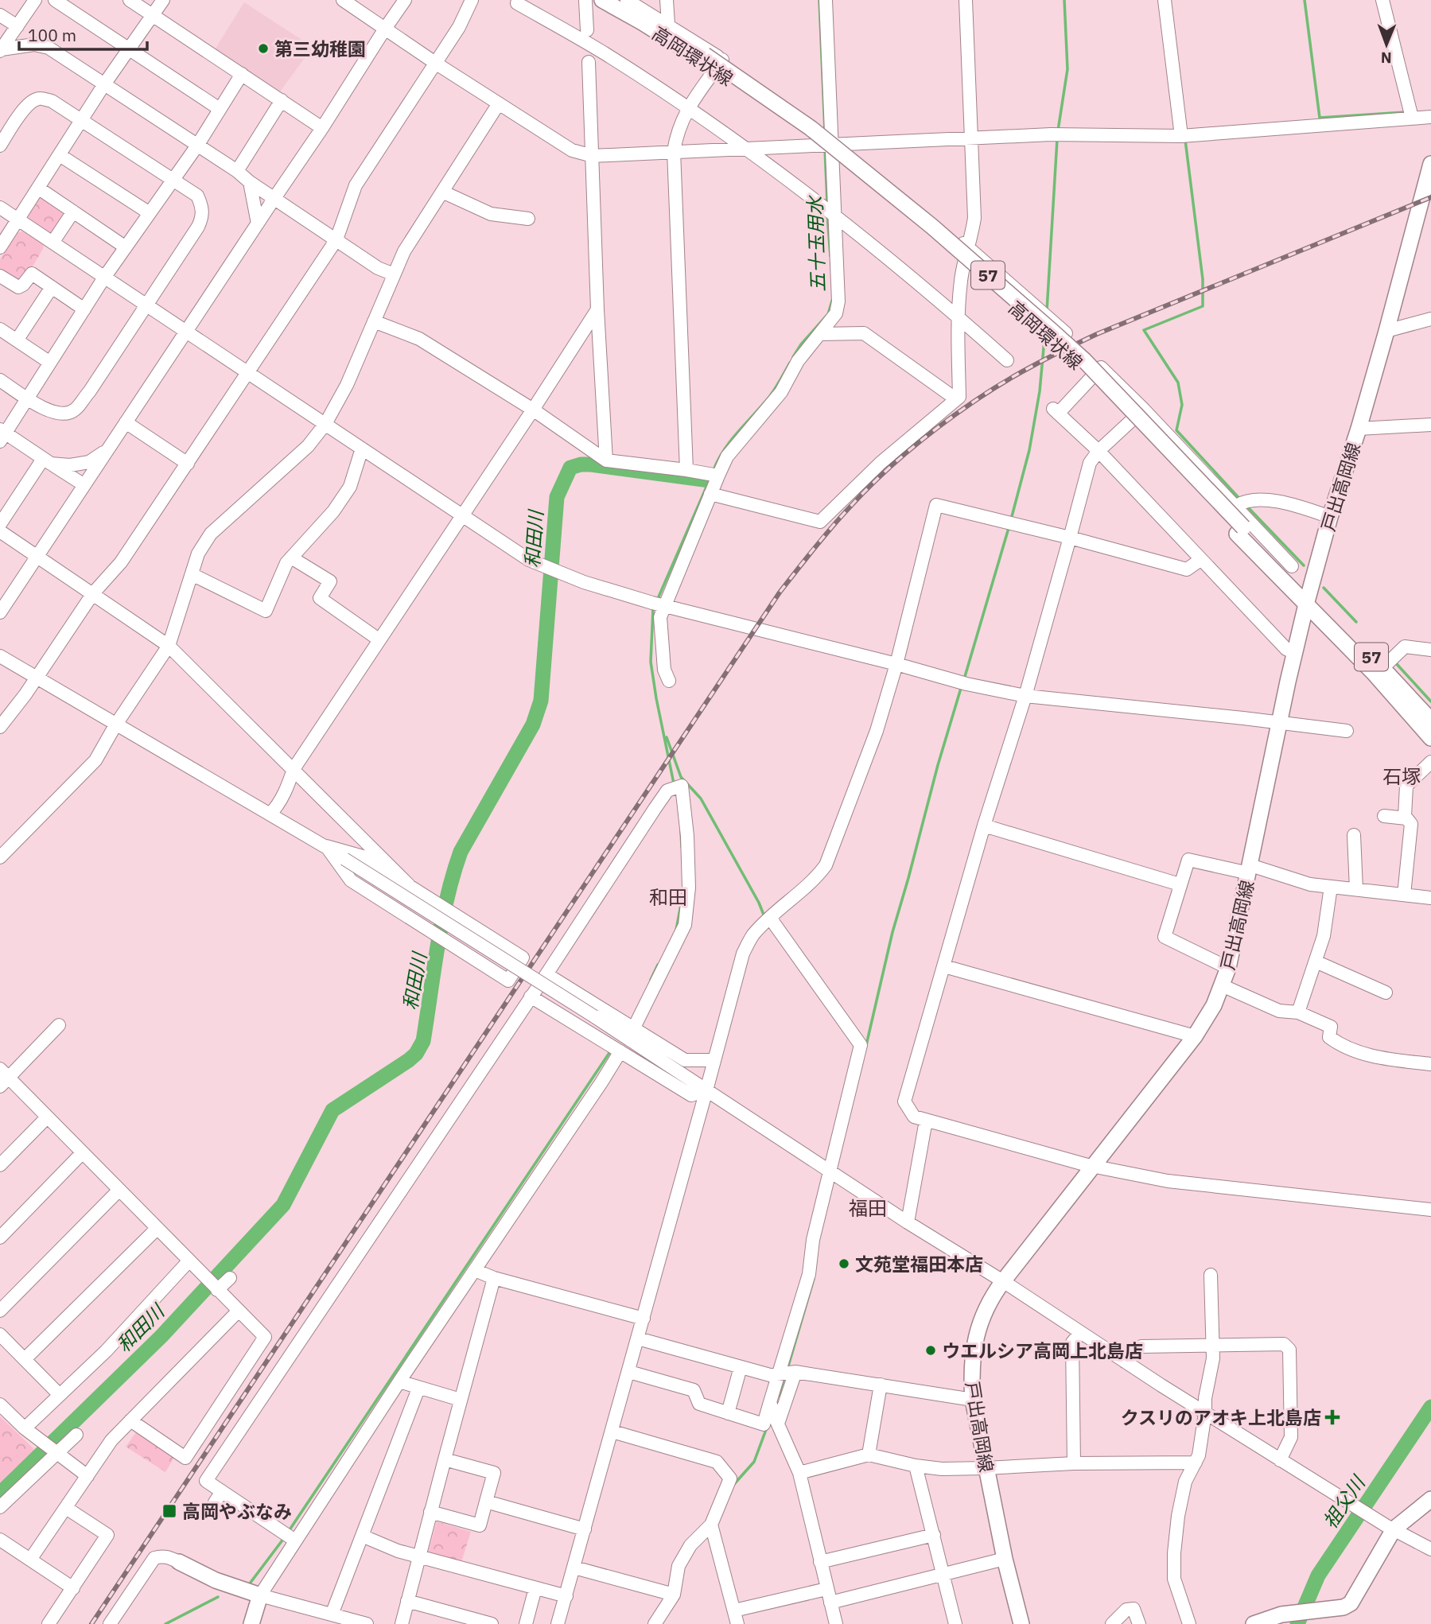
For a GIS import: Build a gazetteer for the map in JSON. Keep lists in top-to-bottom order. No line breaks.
{"streets":{"main road":["高岡環状線","57","戸出高岡線"]},"crossings":[["高岡環状線","戸出高岡線"]],"districts":["石塚","和田","福田"],"water":["五十玉用水","和田川","祖父川"],"places":{"other":["第三幼稚園","文苑堂福田本店","ウエルシア高岡上北島店"],"health":["クスリのアオキ上北島店"],"transit":["高岡やぶなみ"]},"scale_bar":"100 m","north":"bottom"}
